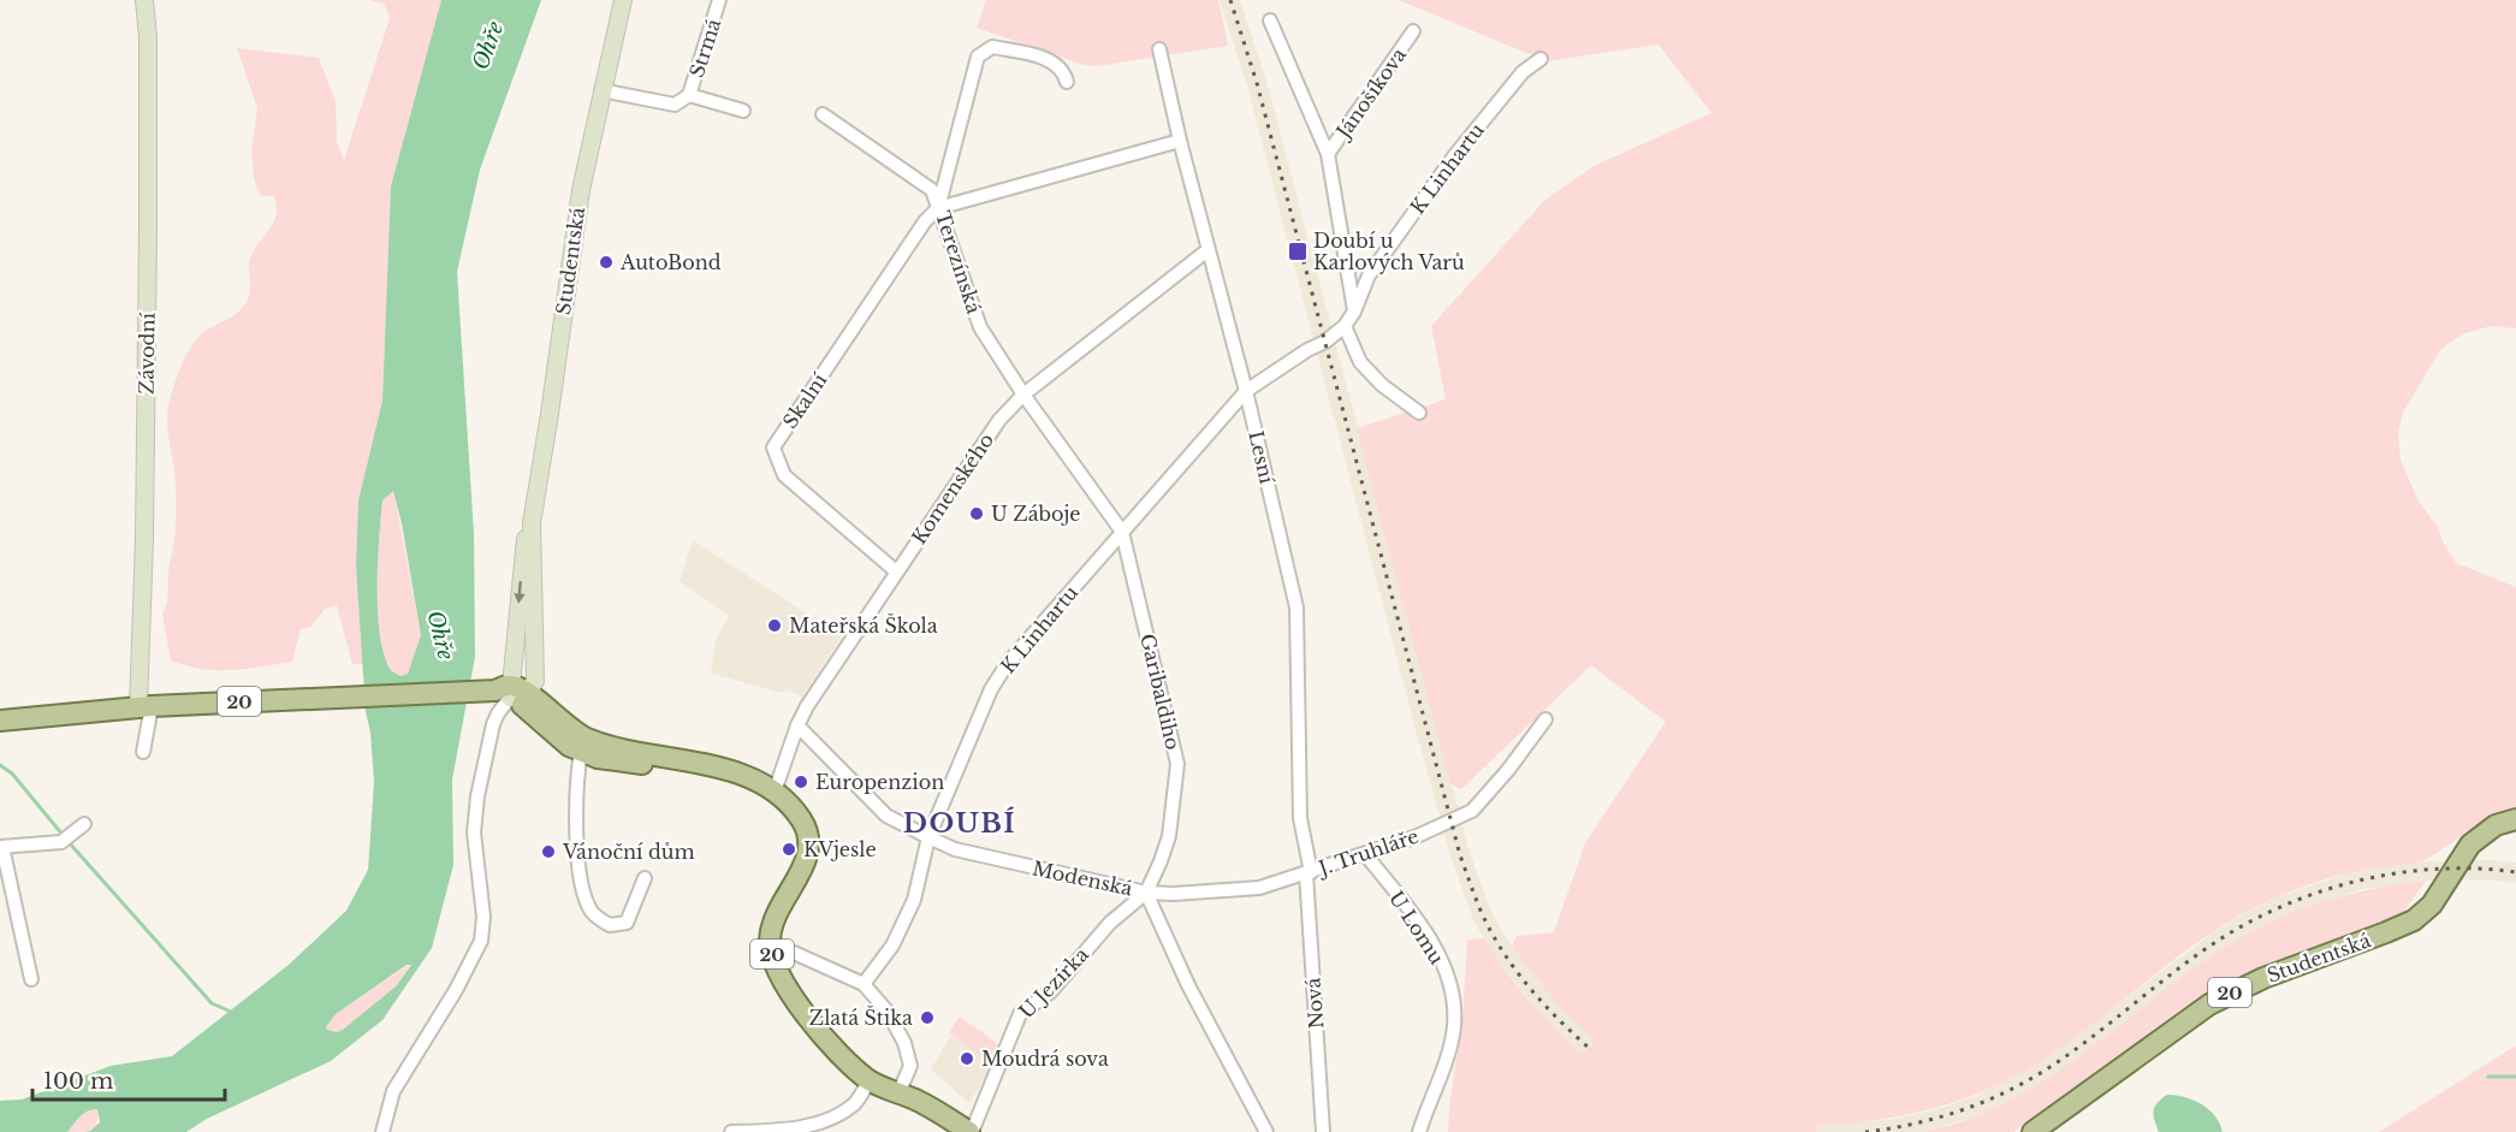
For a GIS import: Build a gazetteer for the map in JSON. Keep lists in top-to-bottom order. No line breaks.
{"streets":{"main road":["Studentská","20"],"street":["Strmá","Jánošíkova","K Linhartu","Terezínská","Závodní","Skalní","Lesní","Komenského","Garibaldiho","J. Truhláře","Modenská","U Lomu","U Jezírka","Nová"]},"crossings":[["Strmá","Studentská"],["Jánošíkova","K Linhartu"],["K Linhartu","Terezínská"],["K Linhartu","Lesní"],["K Linhartu","Garibaldiho"],["K Linhartu","Modenská"],["Studentská","20"],["Terezínská","Skalní"],["Terezínská","Komenského"],["Terezínská","Garibaldiho"],["Závodní","20"],["Skalní","Komenského"],["Lesní","Komenského"],["Lesní","J. Truhláře"],["Lesní","Nová"],["Komenského","20"],["Komenského","Modenská"],["Garibaldiho","J. Truhláře"],["Garibaldiho","Modenská"],["Garibaldiho","U Jezírka"],["20","U Jezírka"],["J. Truhláře","Modenská"],["J. Truhláře","U Lomu"],["J. Truhláře","U Jezírka"],["J. Truhláře","Nová"],["Modenská","U Jezírka"]],"districts":["DOUBÍ"],"water":["Ohře"],"places":{"transit":["Doubí u Karlových Varů"],"other":["AutoBond","U Záboje","Mateřská Škola","Europenzion","KVjesle","Vánoční dům","Zlatá Štika","Moudrá sova"]},"scale_bar":"100 m"}
